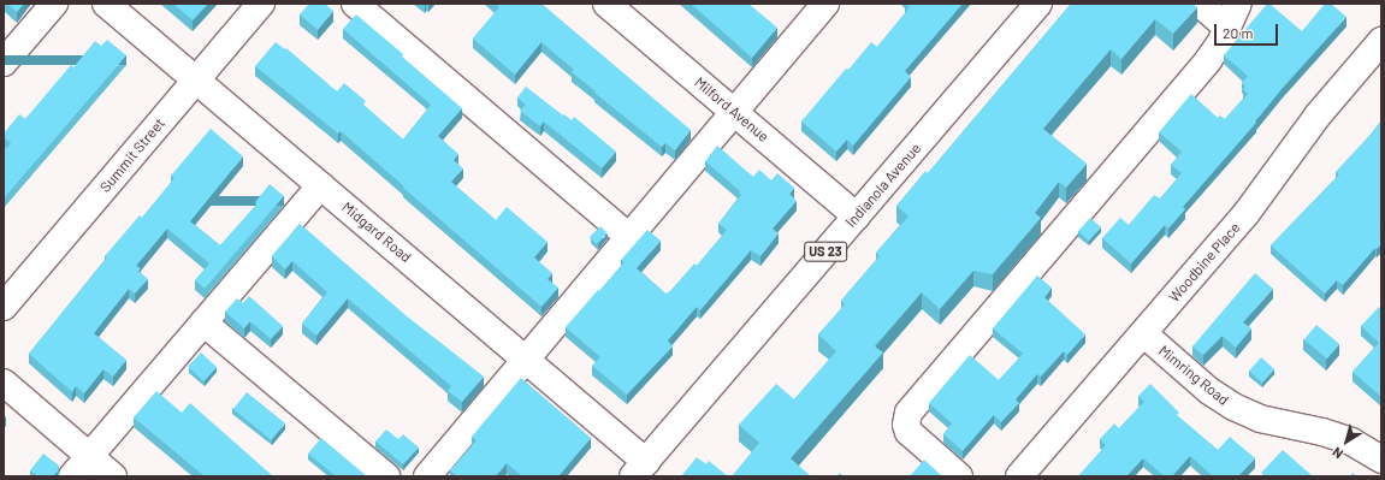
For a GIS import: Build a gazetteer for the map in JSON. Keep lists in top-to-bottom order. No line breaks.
{"streets":{"street":["Milford Avenue","Summit Street","Indianola Avenue","Midgard Road","US 23","Woodbine Place","Mimring Road"]},"crossings":[["Milford Avenue","Indianola Avenue"],["Summit Street","Midgard Road"],["Indianola Avenue","Midgard Road"],["Woodbine Place","Mimring Road"]],"scale_bar":"20 m","north":"bottom left"}
